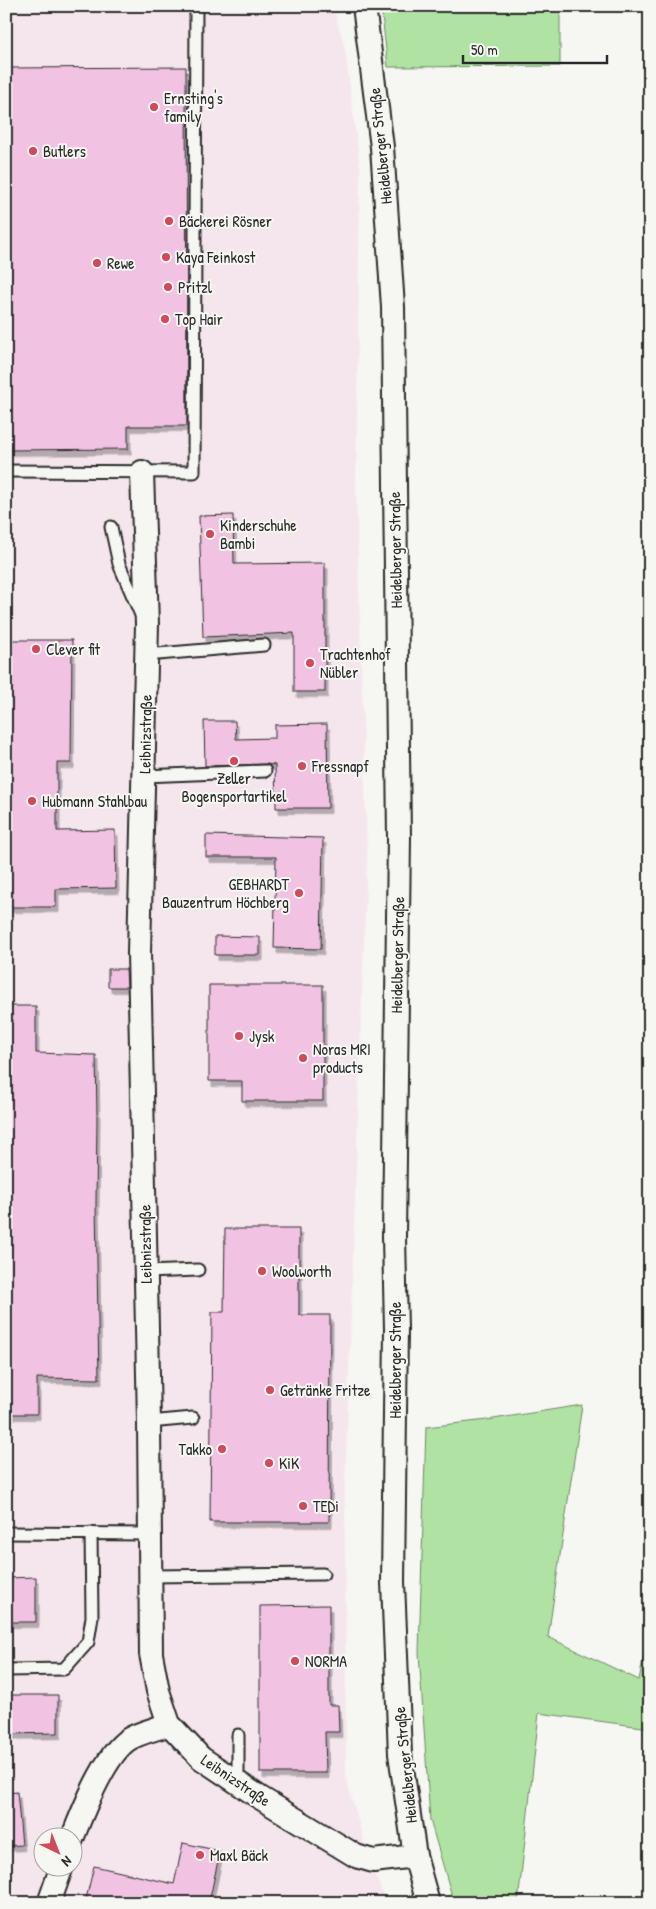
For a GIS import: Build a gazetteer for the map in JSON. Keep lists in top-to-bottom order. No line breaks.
{"streets":{"street":["Heidelberger Straße","Leibnizstraße"]},"crossings":[["Heidelberger Straße","Leibnizstraße"]],"places":["Ernsting's family","Butlers","Bäckerei Rösner","Kaya Feinkost","Rewe","Pritzl","Top Hair","Kinderschuhe Bambi","Clever fit","Trachtenhof Nübler","Zeller Bogensportartikel","Fressnapf","Hubmann Stahlbau","GEBHARDT Bauzentrum Höchberg","Jysk","Noras MRI products","Woolworth","Getränke Fritze","Takko","KiK","TEDi","NORMA","Maxl Bäck"],"scale_bar":"50 m","north":"bottom right"}
